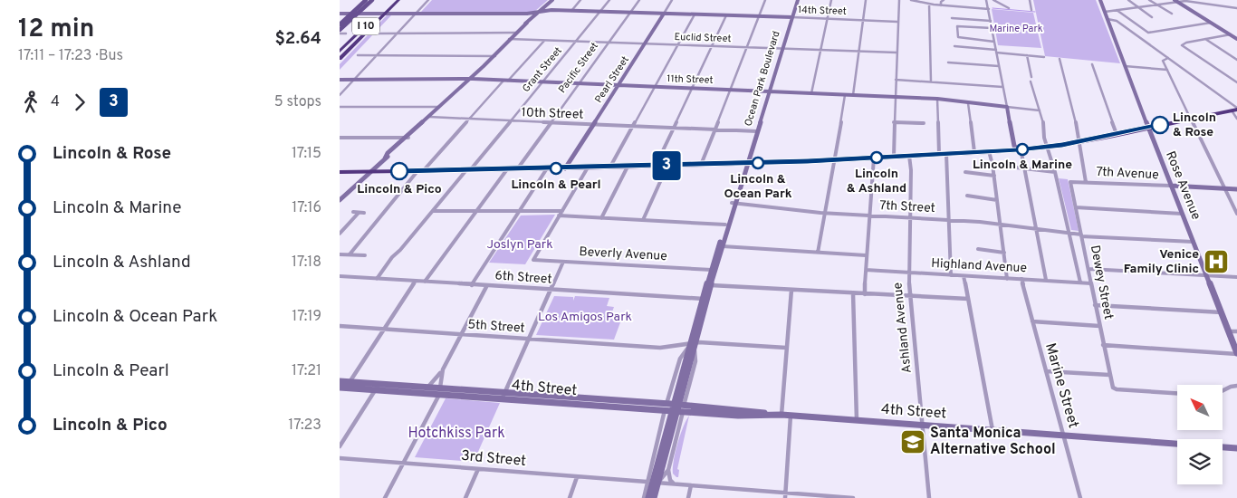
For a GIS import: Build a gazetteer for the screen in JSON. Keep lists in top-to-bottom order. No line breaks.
{"streets":{"highway":["I 10"],"street":["14th Street","Euclid Street","Pacific Street","Grant Street","Ocean Park Boulevard","Pearl Street","11th Street","10th Street","7th Avenue","Rose Avenue","7th Street","Beverly Avenue","Highland Avenue","6th Street","Dewey Street","5th Street","Ashland Avenue","Marine Street","4th Street","3rd Street"]},"crossings":[["14th Street","Pacific Street"],["14th Street","Grant Street"],["14th Street","Ocean Park Boulevard"],["14th Street","Pearl Street"],["Euclid Street","Pacific Street"],["Euclid Street","Grant Street"],["Euclid Street","Ocean Park Boulevard"],["Euclid Street","Pearl Street"],["Pacific Street","11th Street"],["Pacific Street","10th Street"],["Grant Street","11th Street"],["Grant Street","10th Street"],["Grant Street","6th Street"],["Ocean Park Boulevard","11th Street"],["Ocean Park Boulevard","10th Street"],["Ocean Park Boulevard","7th Street"],["Ocean Park Boulevard","Beverly Avenue"],["Pearl Street","11th Street"],["Pearl Street","10th Street"],["7th Avenue","Rose Avenue"],["7th Avenue","Dewey Street"],["Rose Avenue","7th Street"],["7th Street","Dewey Street"],["7th Street","Ashland Avenue"],["Highland Avenue","Dewey Street"],["Highland Avenue","Ashland Avenue"],["Highland Avenue","Marine Street"],["Ashland Avenue","4th Street"],["Marine Street","4th Street"]],"parks":["Marine Park","Joslyn Park","Los Amigos Park","Hotchkiss Park"],"places":{"other":["Lincoln & Rose","Lincoln & Marine","Lincoln & Ashland","Lincoln & Ocean Park","Lincoln & Pearl","Lincoln & Pico"],"hospital":["Venice Family Clinic"],"school or university":["Santa Monica Alternative School"]},"lines":["bus line 3"],"north":"top left","page":{"heading":["12 min","17:11 – 17:23 · Bus","$2.64"],"on_map":"3","legs":["4","3","5 stops"],"list":[{"name":"Lincoln & Rose","value":"17:15"},{"name":"Lincoln & Marine","value":"17:16"},{"name":"Lincoln & Ashland","value":"17:18"},{"name":"Lincoln & Ocean Park","value":"17:19"},{"name":"Lincoln & Pearl","value":"17:21"},{"name":"Lincoln & Pico","value":"17:23"}]}}
